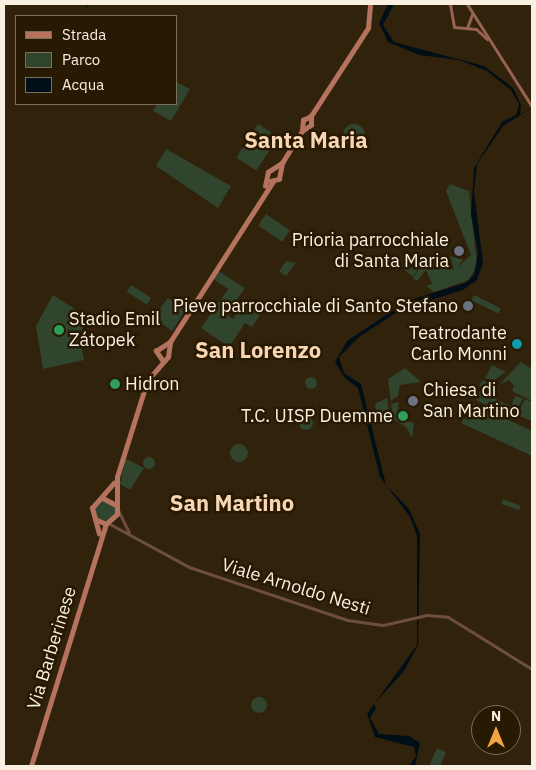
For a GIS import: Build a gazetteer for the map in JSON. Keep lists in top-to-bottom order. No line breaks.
{"streets":{"main road":["Via Barberinese"],"street":["Viale Arnoldo Nesti"]},"crossings":[["Viale Arnoldo Nesti","Via Barberinese"]],"districts":["Santa Maria","San Lorenzo","San Martino"],"places":["Prioria parrocchiale di Santa Maria","Pieve parrocchiale di Santo Stefano","Stadio Emil Zátopek","Teatrodante Carlo Monni","Hidron","Chiesa di San Martino","T.C. UISP Duemme"],"legend":["Strada","Parco","Acqua"],"north":"top"}
